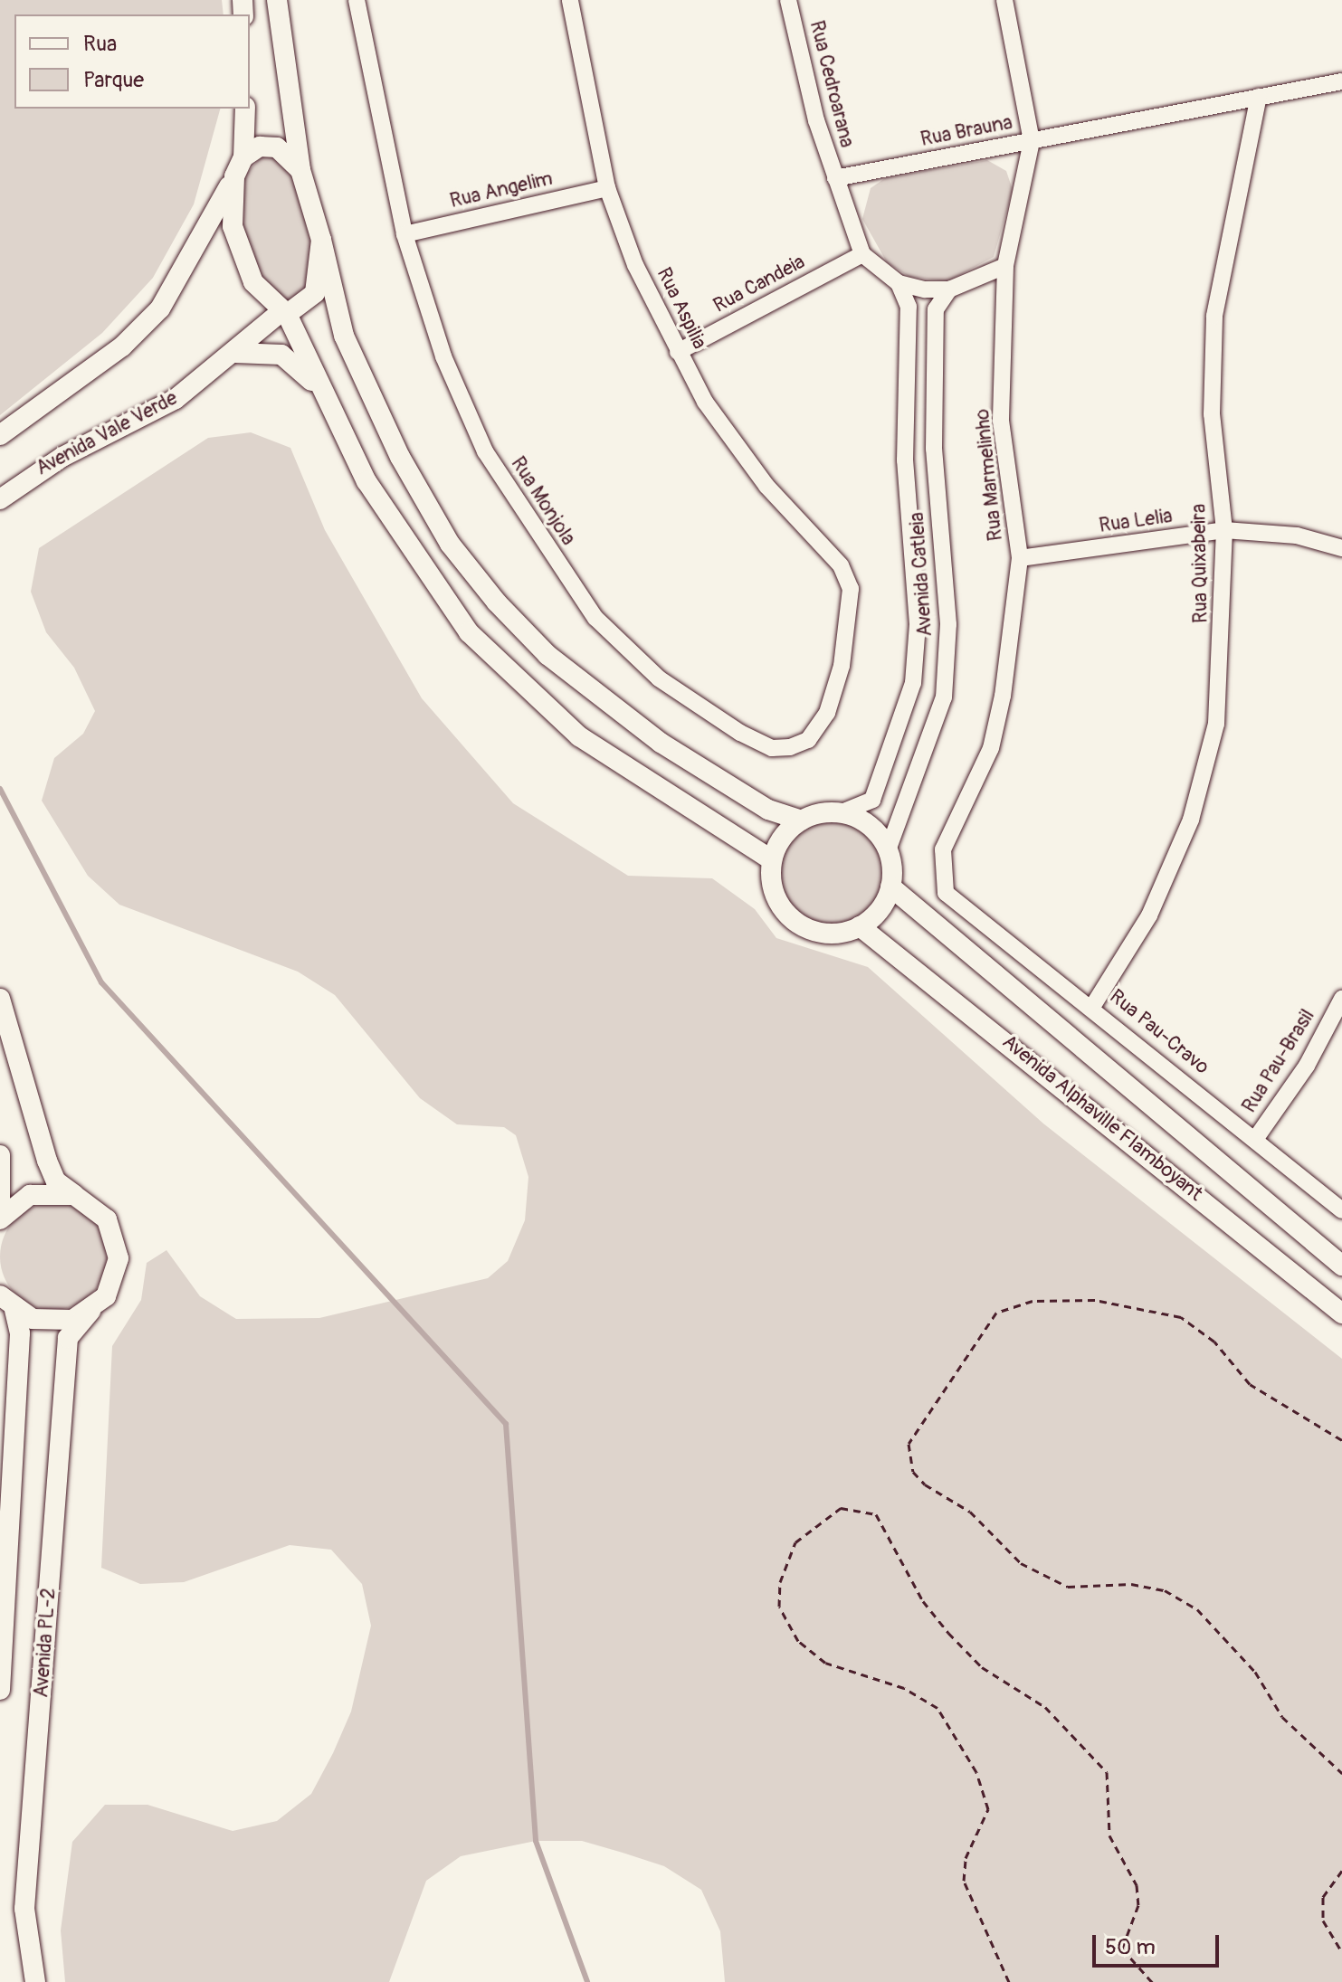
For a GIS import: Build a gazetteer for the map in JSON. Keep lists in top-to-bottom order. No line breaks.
{"streets":{"street":["Rua Cedroarana","Rua Brauna","Rua Angelim","Rua Candeia","Rua Aspilia","Avenida Vale Verde","Rua Marmelinho","Rua Monjola","Rua Lelia","Rua Quixabeira","Avenida Catleia","Rua Pau-Cravo","Rua Pau-Brasil","Avenida Alphaville Flamboyant","Avenida PL-2"]},"crossings":[["Rua Cedroarana","Rua Brauna"],["Rua Brauna","Rua Marmelinho"],["Rua Brauna","Rua Quixabeira"],["Rua Angelim","Rua Aspilia"],["Rua Angelim","Rua Monjola"],["Rua Candeia","Rua Aspilia"],["Rua Aspilia","Rua Monjola"],["Rua Marmelinho","Rua Lelia"],["Rua Marmelinho","Rua Pau-Cravo"],["Rua Lelia","Rua Quixabeira"],["Rua Quixabeira","Rua Pau-Cravo"],["Avenida Catleia","Avenida Alphaville Flamboyant"],["Rua Pau-Cravo","Rua Pau-Brasil"]],"legend":["Rua","Parque"],"scale_bar":"50 m"}
